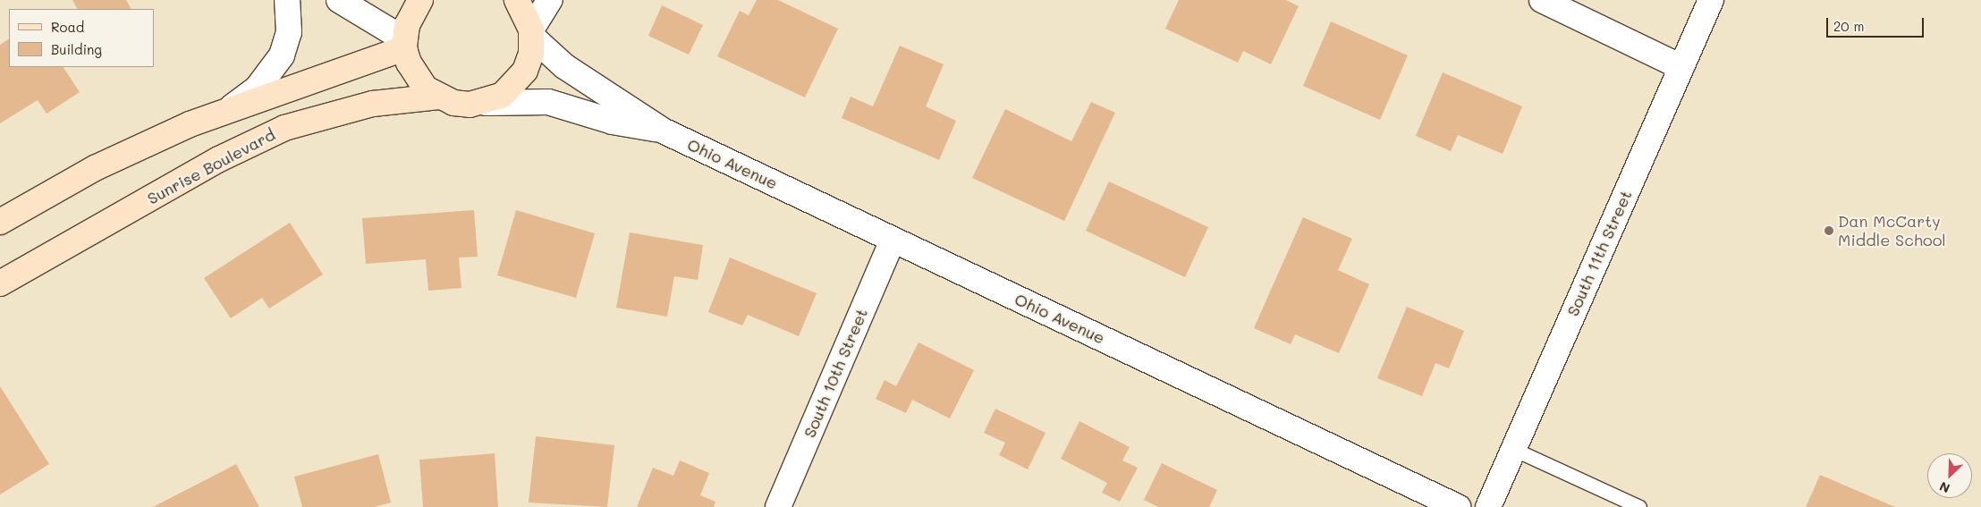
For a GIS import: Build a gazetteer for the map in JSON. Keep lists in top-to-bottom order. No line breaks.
{"streets":{"main road":["Sunrise Boulevard"],"street":["Ohio Avenue","South 11th Street","South 10th Street"]},"crossings":[["Ohio Avenue","South 10th Street"]],"places":["Dan McCarty Middle School"],"legend":["Road","Building"],"scale_bar":"20 m","north":"bottom left"}
